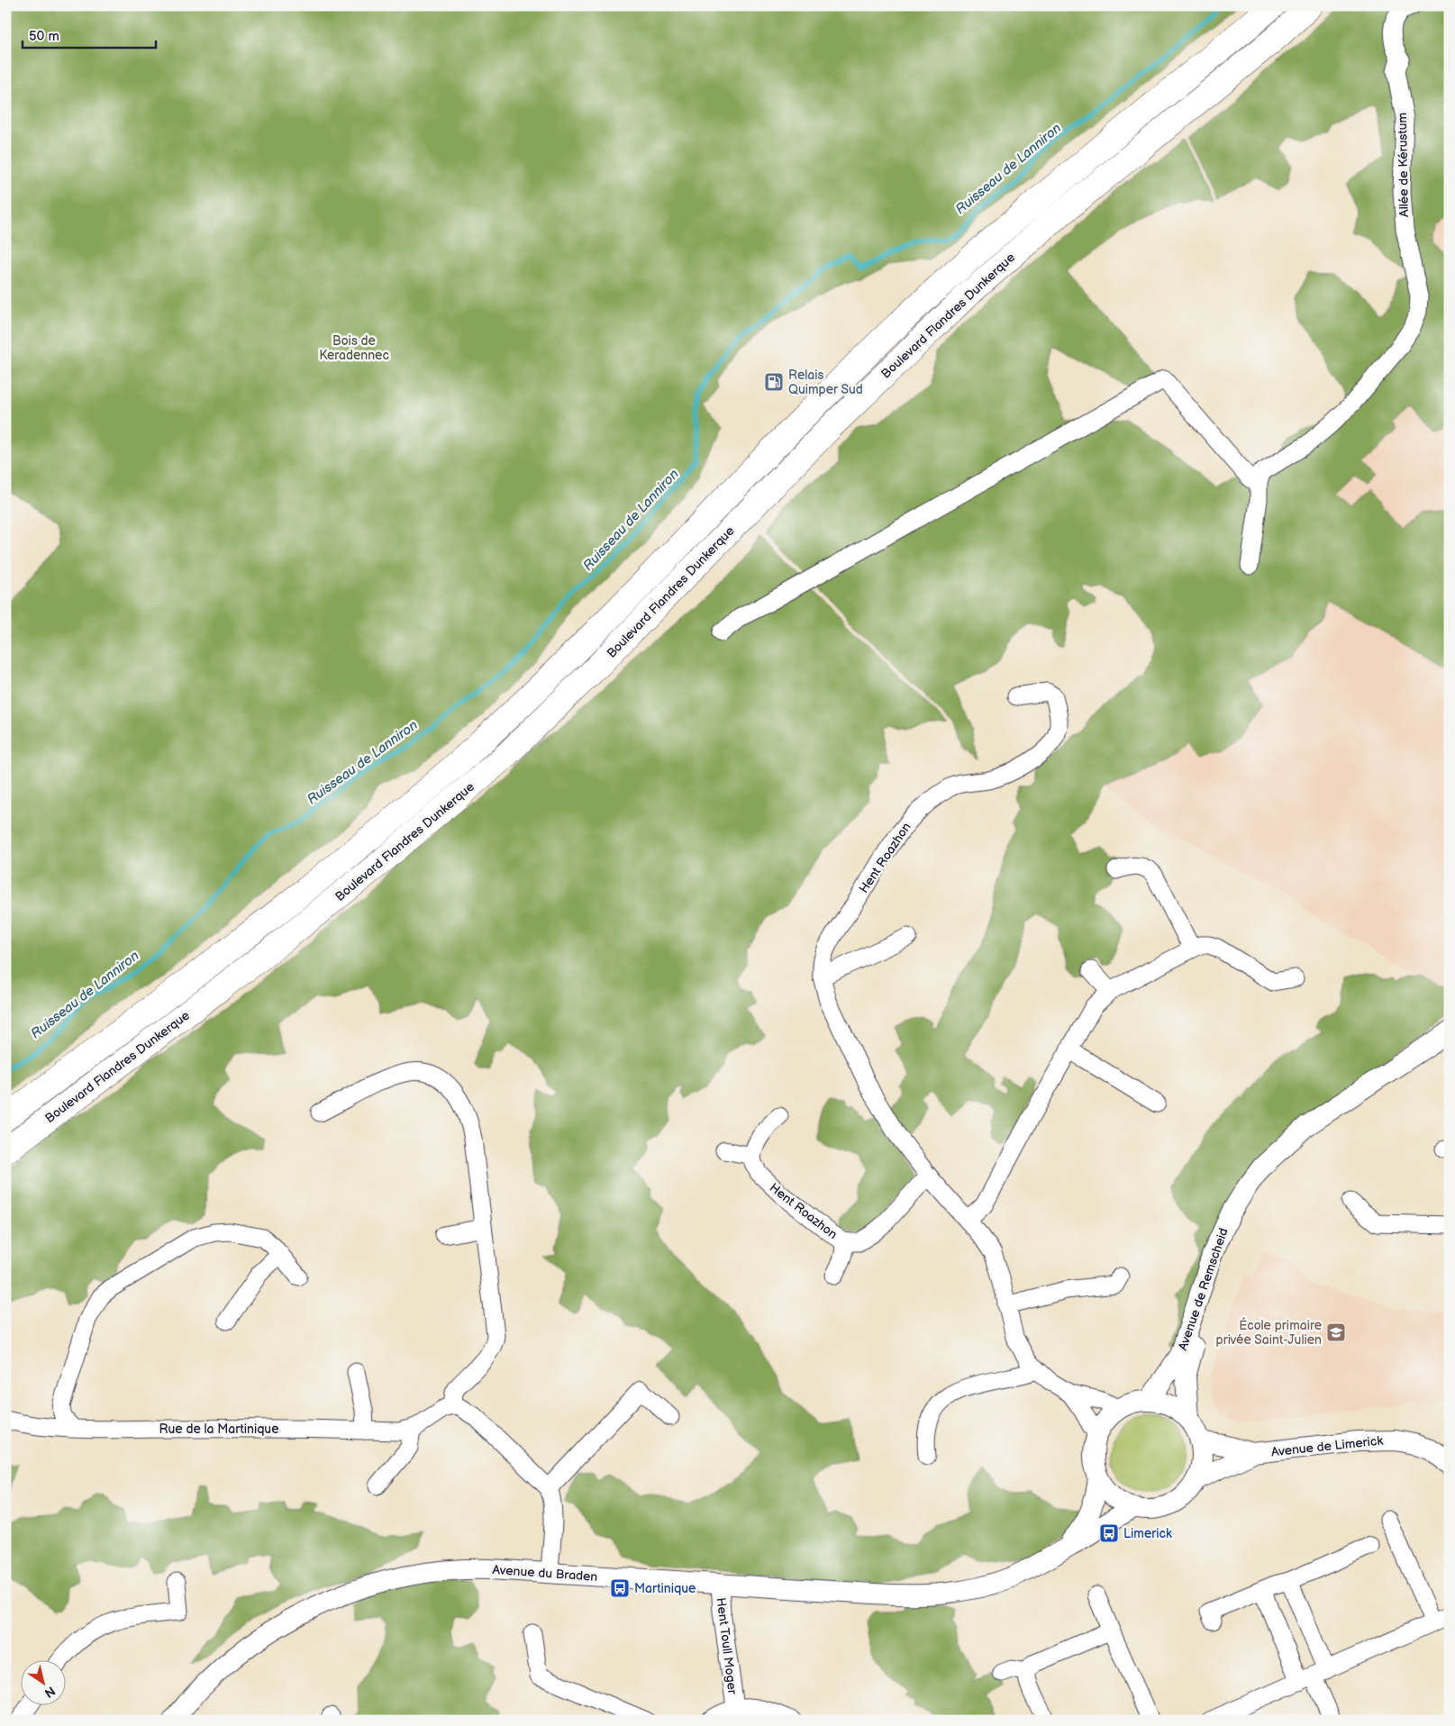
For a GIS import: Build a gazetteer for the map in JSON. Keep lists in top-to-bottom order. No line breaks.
{"streets":{"main road":["Boulevard Flandres Dunkerque"],"street":["Allée de Kérustum","Hent Roazhon","Avenue de Remscheid","Rue de la Martinique","Avenue de Limerick","Avenue du Braden","Hent Toull Moger"]},"crossings":[["Hent Roazhon","Avenue de Remscheid"],["Hent Roazhon","Avenue de Limerick"],["Hent Roazhon","Avenue du Braden"],["Avenue de Remscheid","Avenue de Limerick"],["Avenue de Remscheid","Avenue du Braden"],["Avenue de Limerick","Avenue du Braden"],["Avenue du Braden","Hent Toull Moger"]],"water":["Ruisseau de Lanniron"],"parks":["Bois de Keradennec"],"places":{"fuel station":["Relais Quimper Sud"],"school or university":["École primaire privée Saint-Julien"],"bus stop":["Limerick","Martinique"]},"scale_bar":"50 m","north":"bottom right"}
